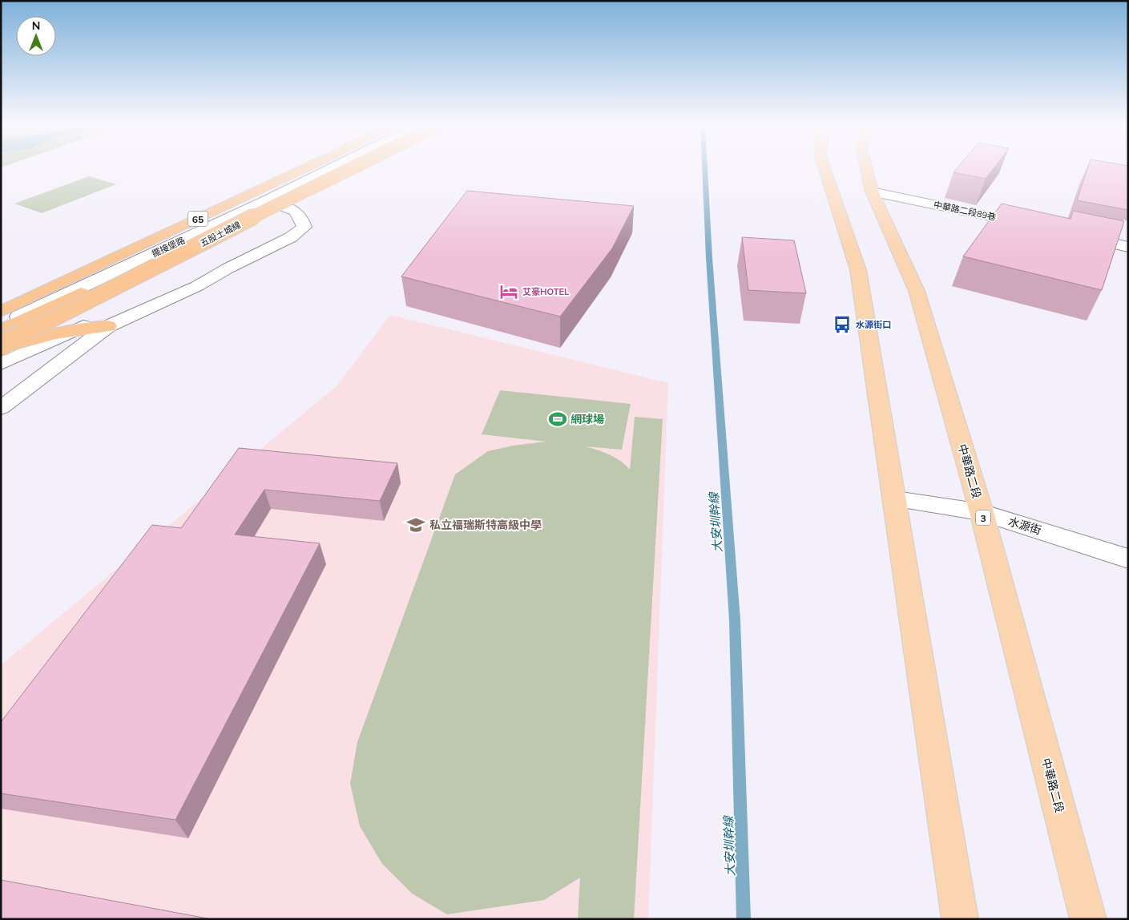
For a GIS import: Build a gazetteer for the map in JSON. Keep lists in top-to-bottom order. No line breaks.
{"streets":{"highway":["65","五股土城線"],"main road":["中華路二段","3"],"street":["中華路二段89巷","擺接堡路","水源街"]},"crossings":[["中華路二段89巷","中華路二段"],["五股土城線","擺接堡路"],["中華路二段","水源街"]],"water":["大安圳幹線"],"places":{"hotel":["艾豪HOTEL"],"bus stop":["水源街口"],"sports":["網球場"],"school or university":["私立福瑞斯特高級中學"]},"north":"top"}
